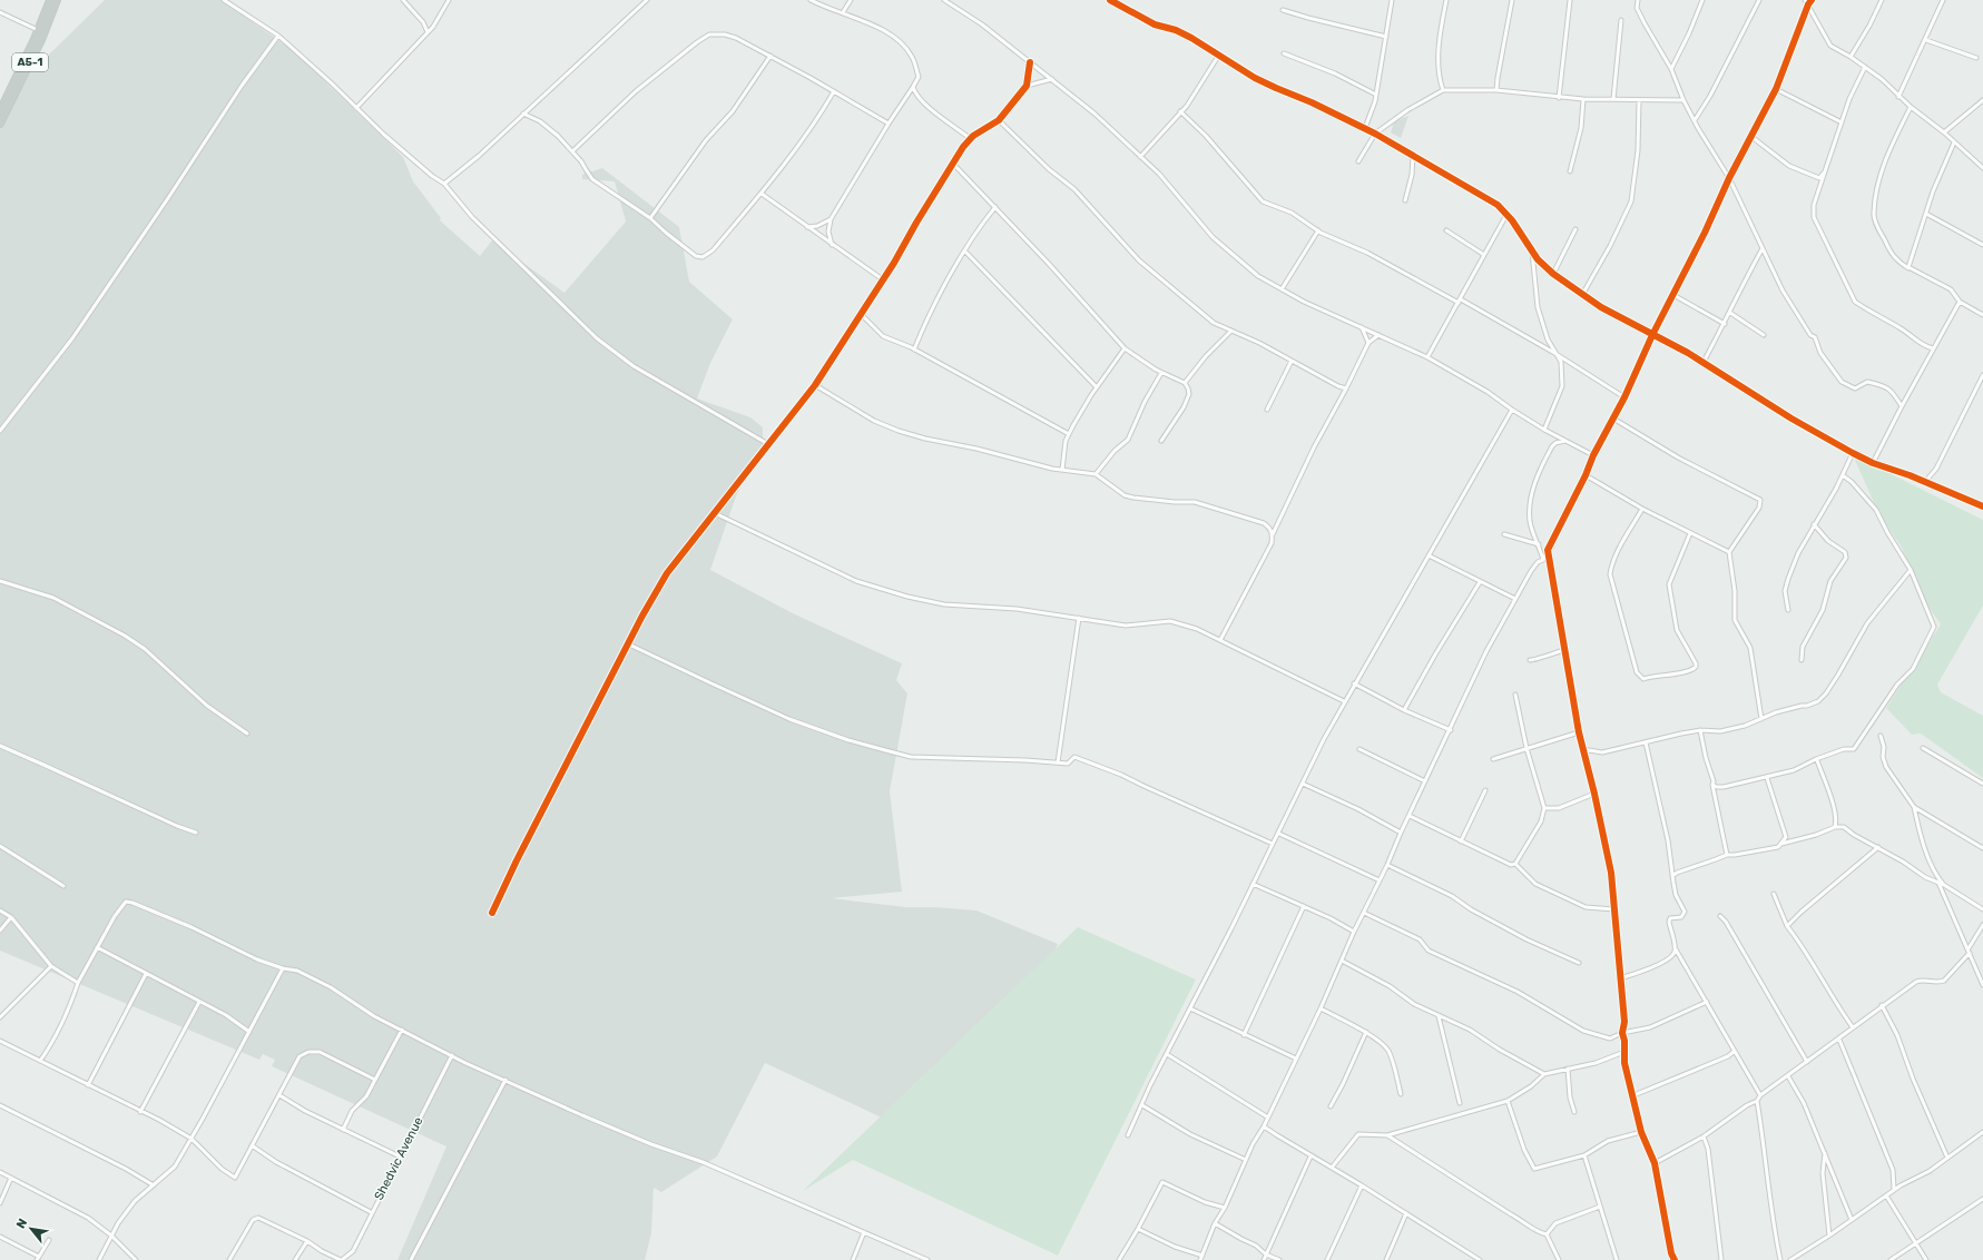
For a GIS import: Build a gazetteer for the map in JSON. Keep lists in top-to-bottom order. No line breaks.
{"streets":{"highway":["A5-1"],"street":["Shedvic Avenue"]},"north":"top left"}
